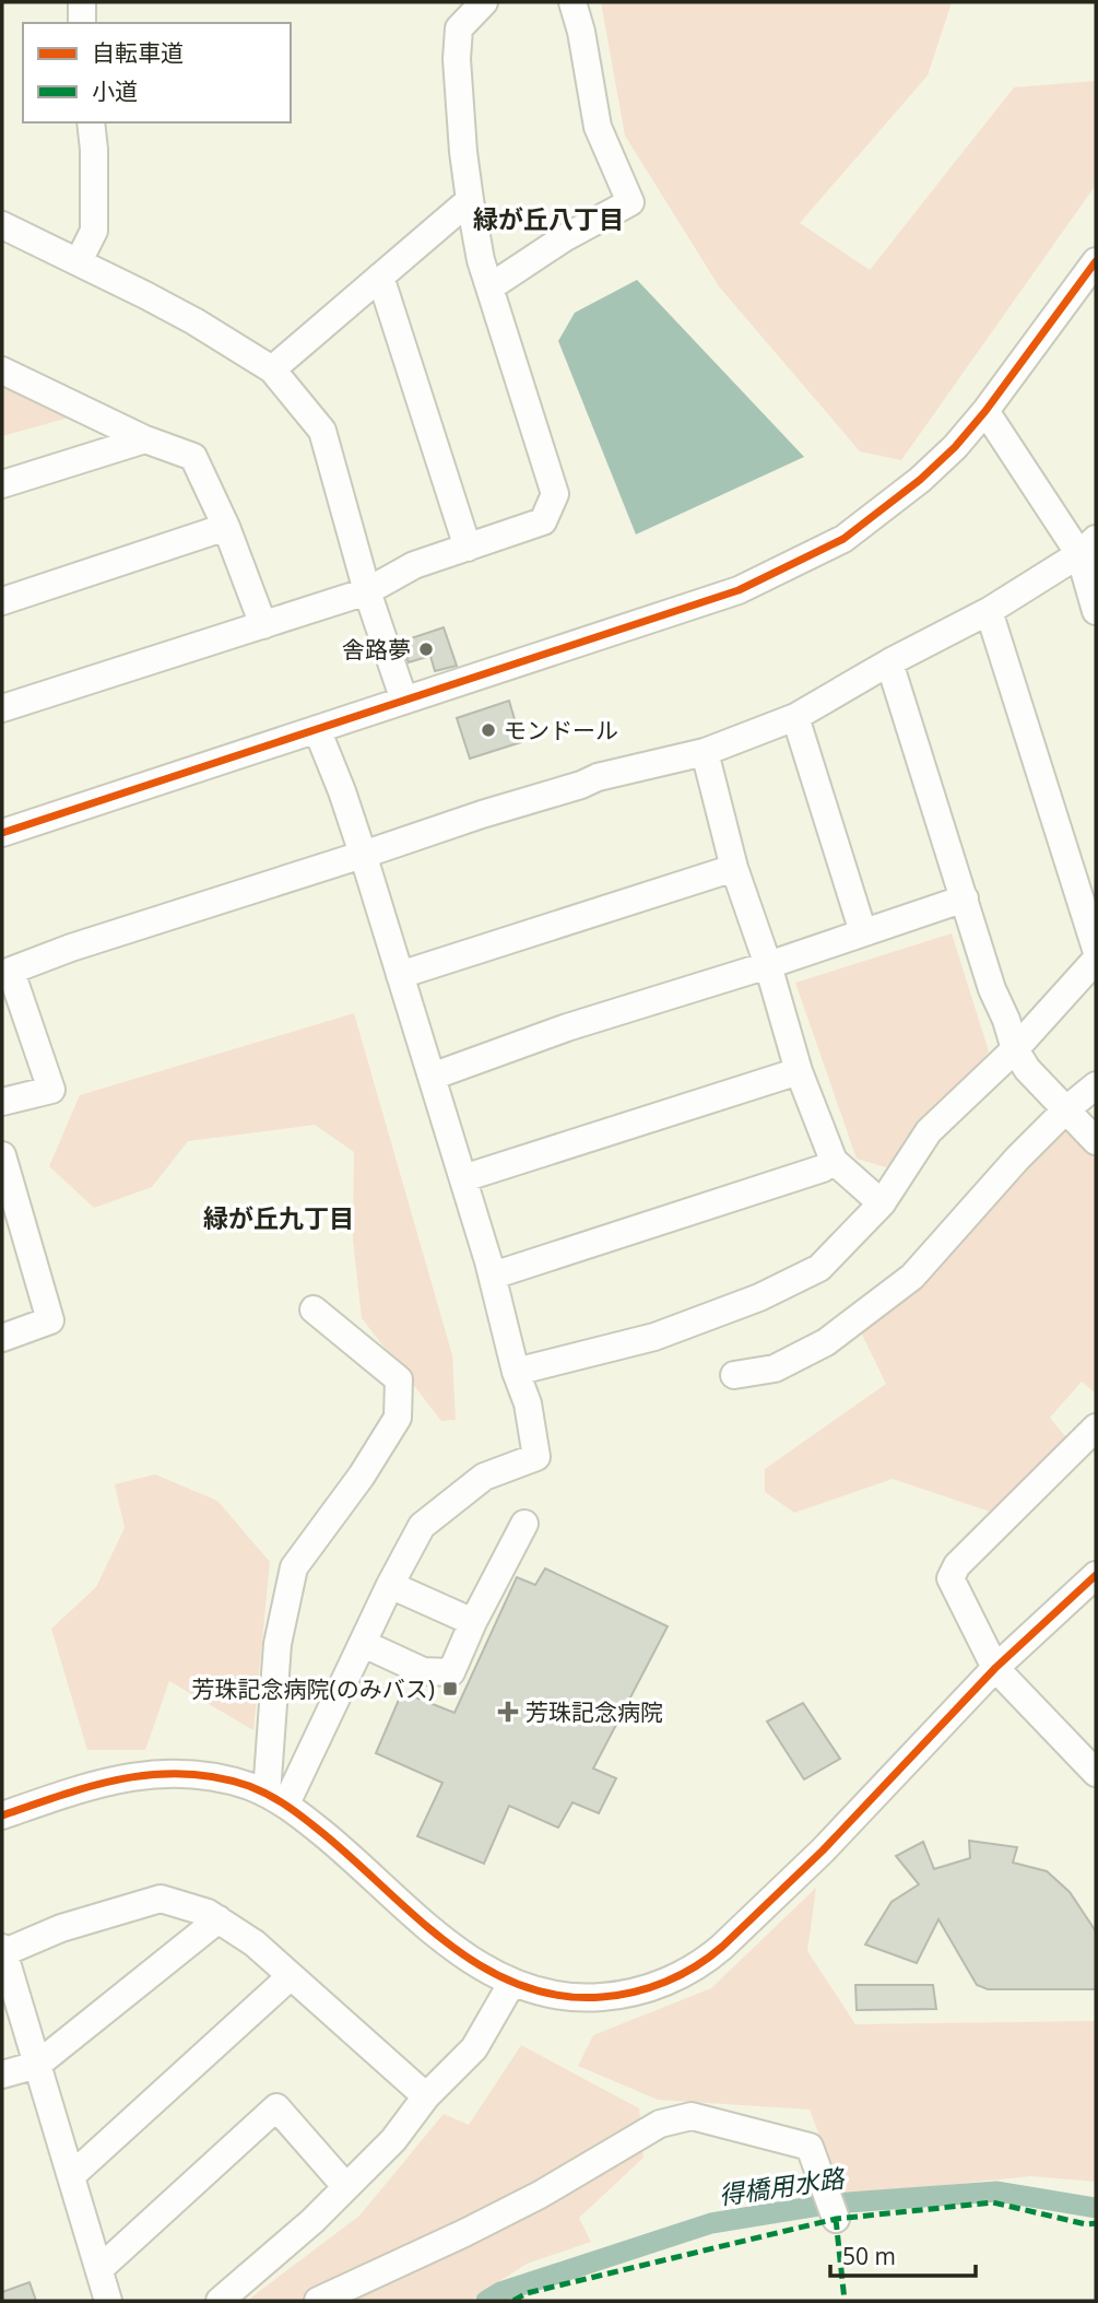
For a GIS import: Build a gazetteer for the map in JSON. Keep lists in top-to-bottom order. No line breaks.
{"districts":["緑が丘八丁目","緑が丘九丁目"],"water":["得橋用水路"],"places":{"other":["舎路夢","モンドール"],"transit":["芳珠記念病院(のみバス)"],"health":["芳珠記念病院"]},"legend":["自転車道","小道"],"scale_bar":"50 m"}
